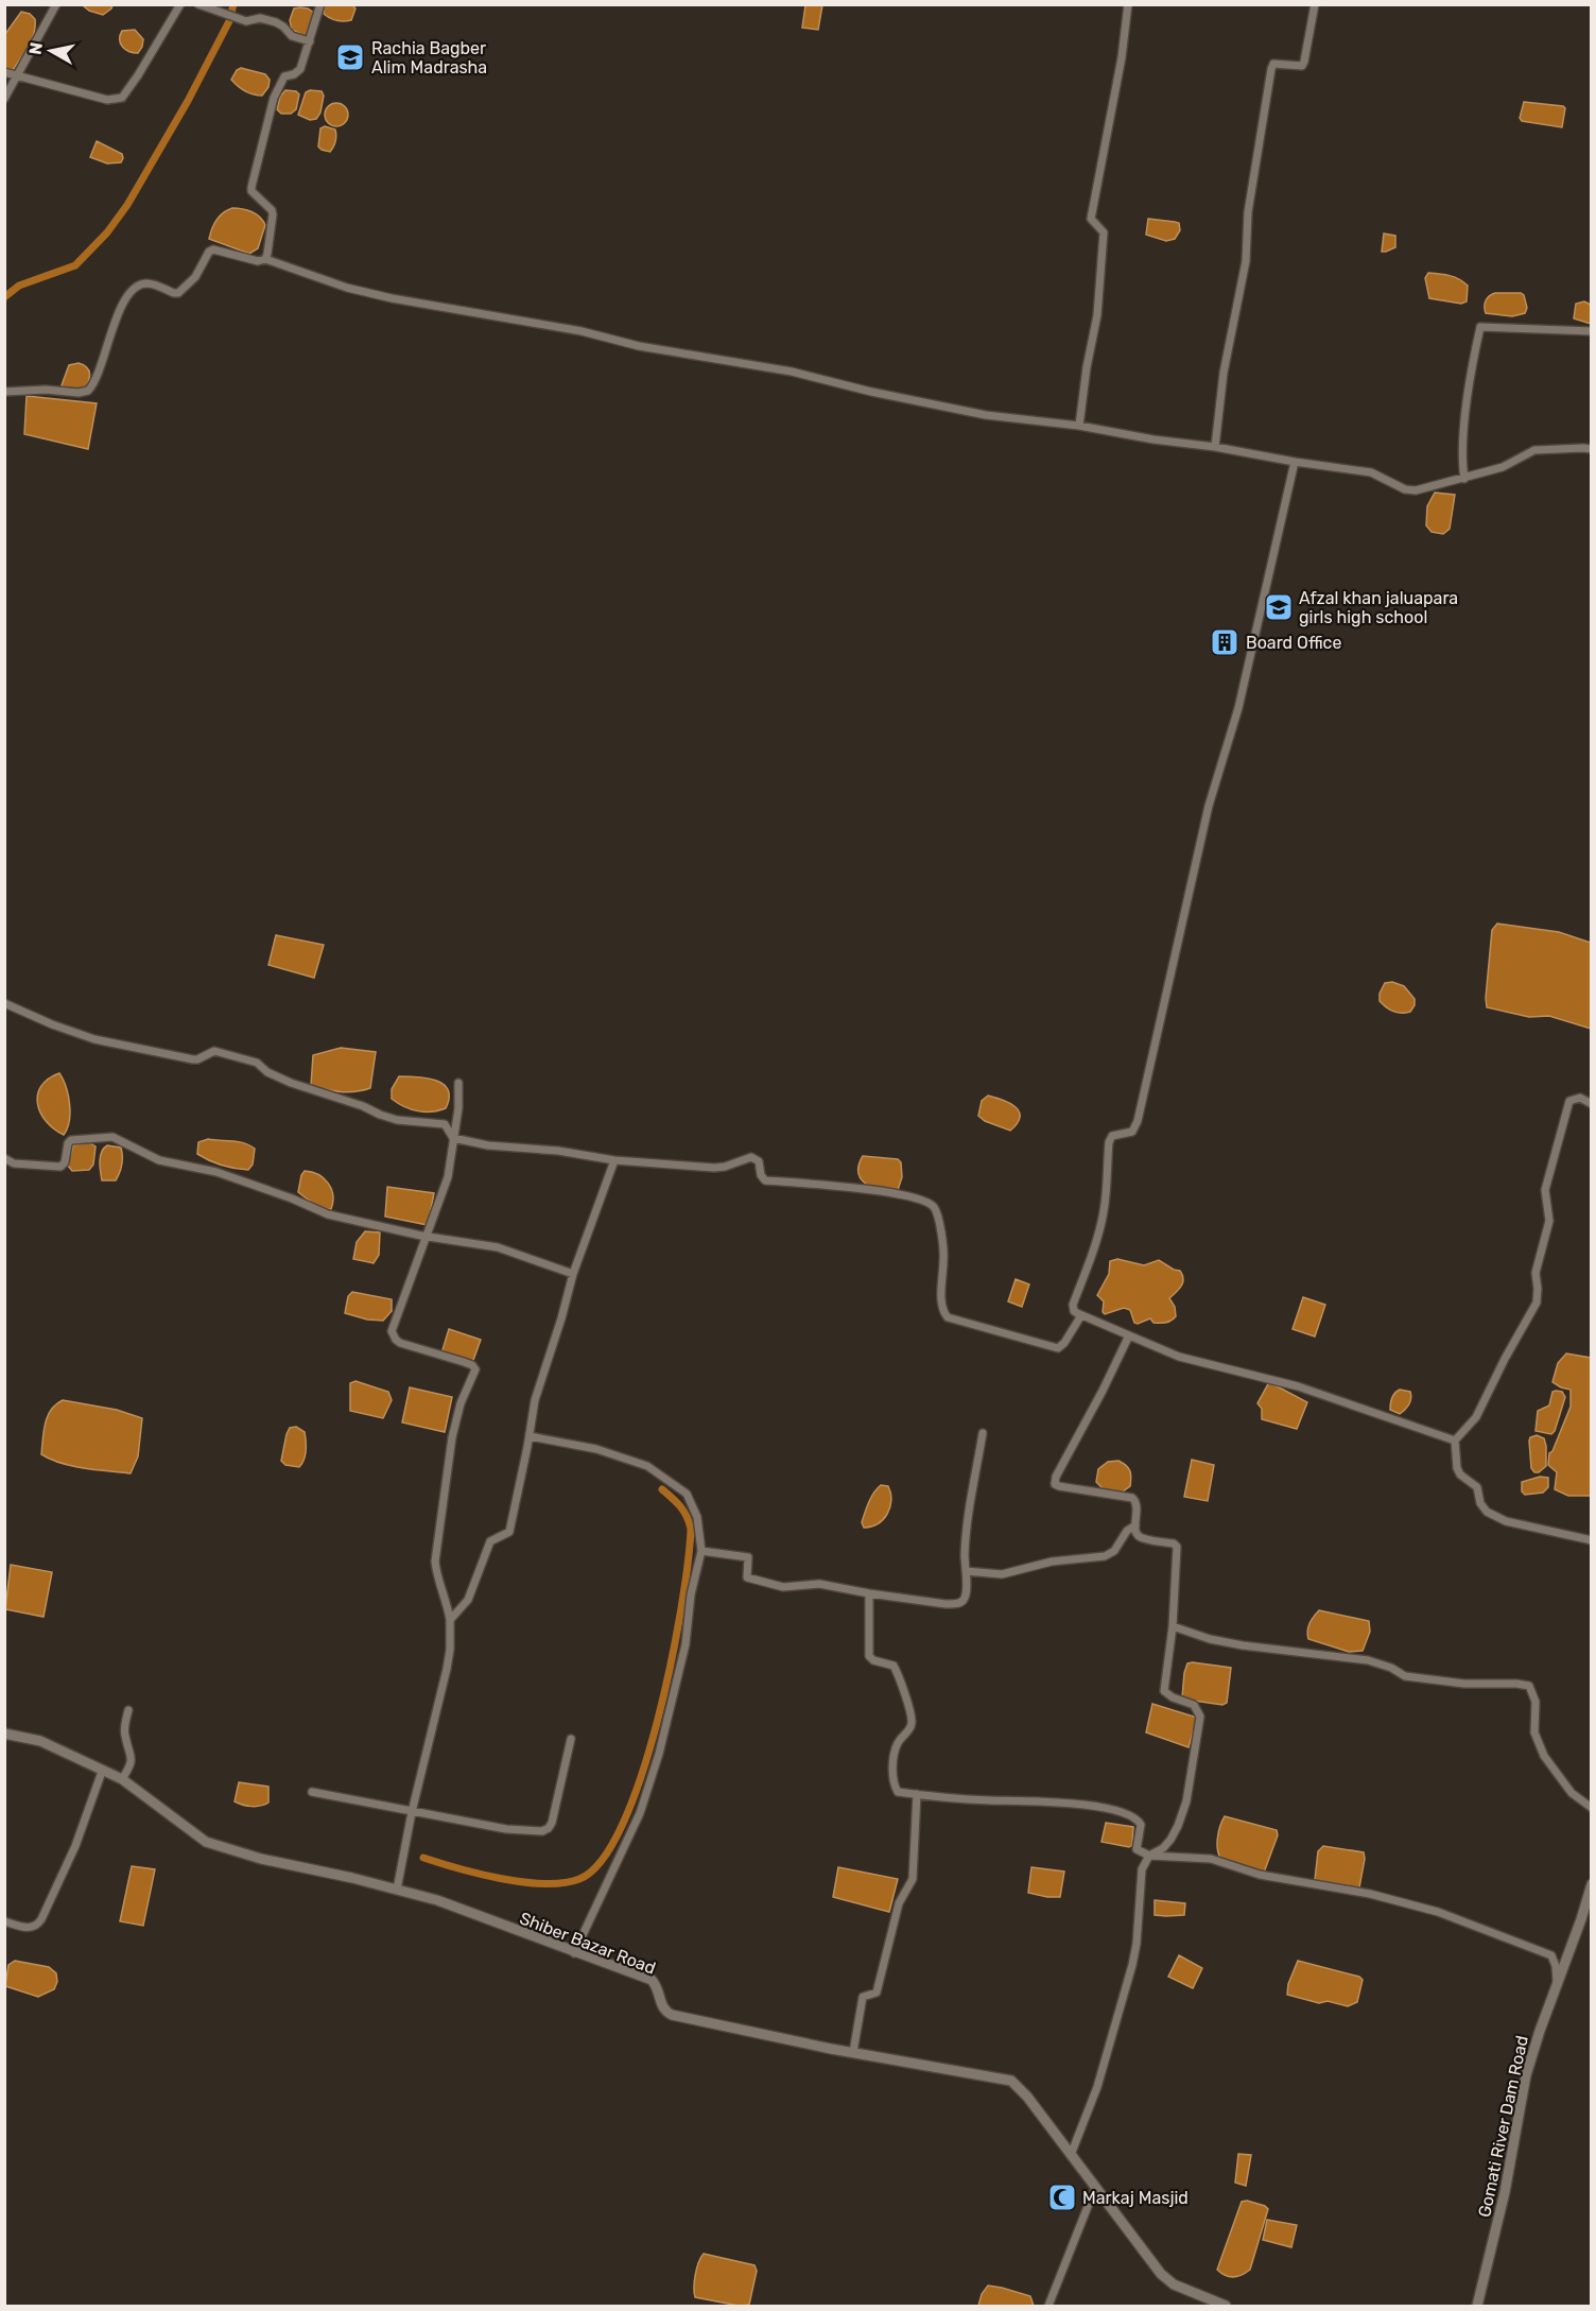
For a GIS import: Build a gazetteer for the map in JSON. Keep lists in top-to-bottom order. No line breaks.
{"streets":{"street":["Shiber Bazar Road","Gomati River Dam Road"]},"places":{"school or university":["Rachia Bagber Alim Madrasha","Afzal khan jaluapara girls high school"],"building":["Board Office"],"mosque":["Markaj Masjid"]},"north":"left"}
